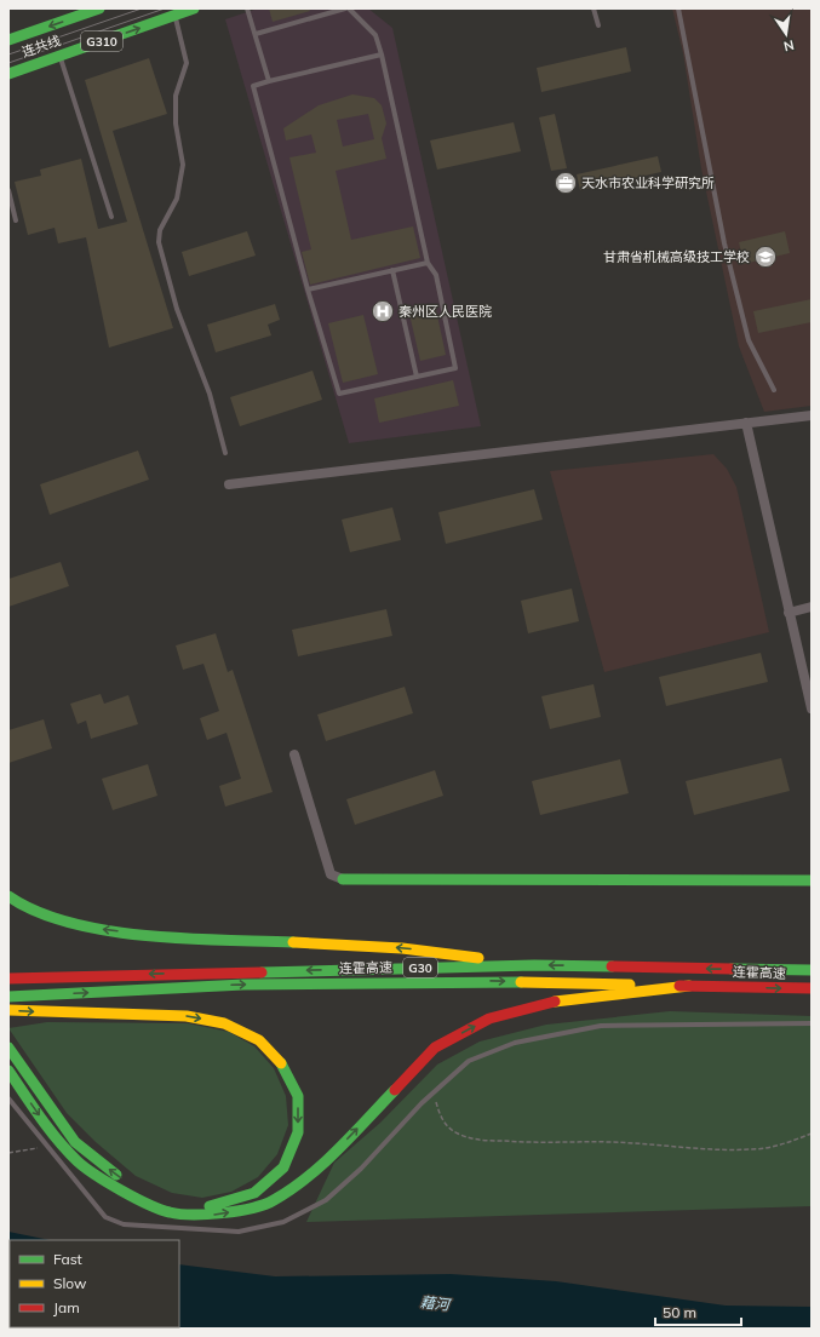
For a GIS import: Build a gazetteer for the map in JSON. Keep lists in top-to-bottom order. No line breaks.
{"streets":{"main road":["G310","连共线","连霍高速","G30"]},"water":["藉河"],"places":{"office":["天水市农业科学研究所"],"school or university":["甘肃省机械高级技工学校"],"hospital":["秦州区人民医院"]},"legend":["Fast","Slow","Jam"],"scale_bar":"50 m","north":"bottom"}
